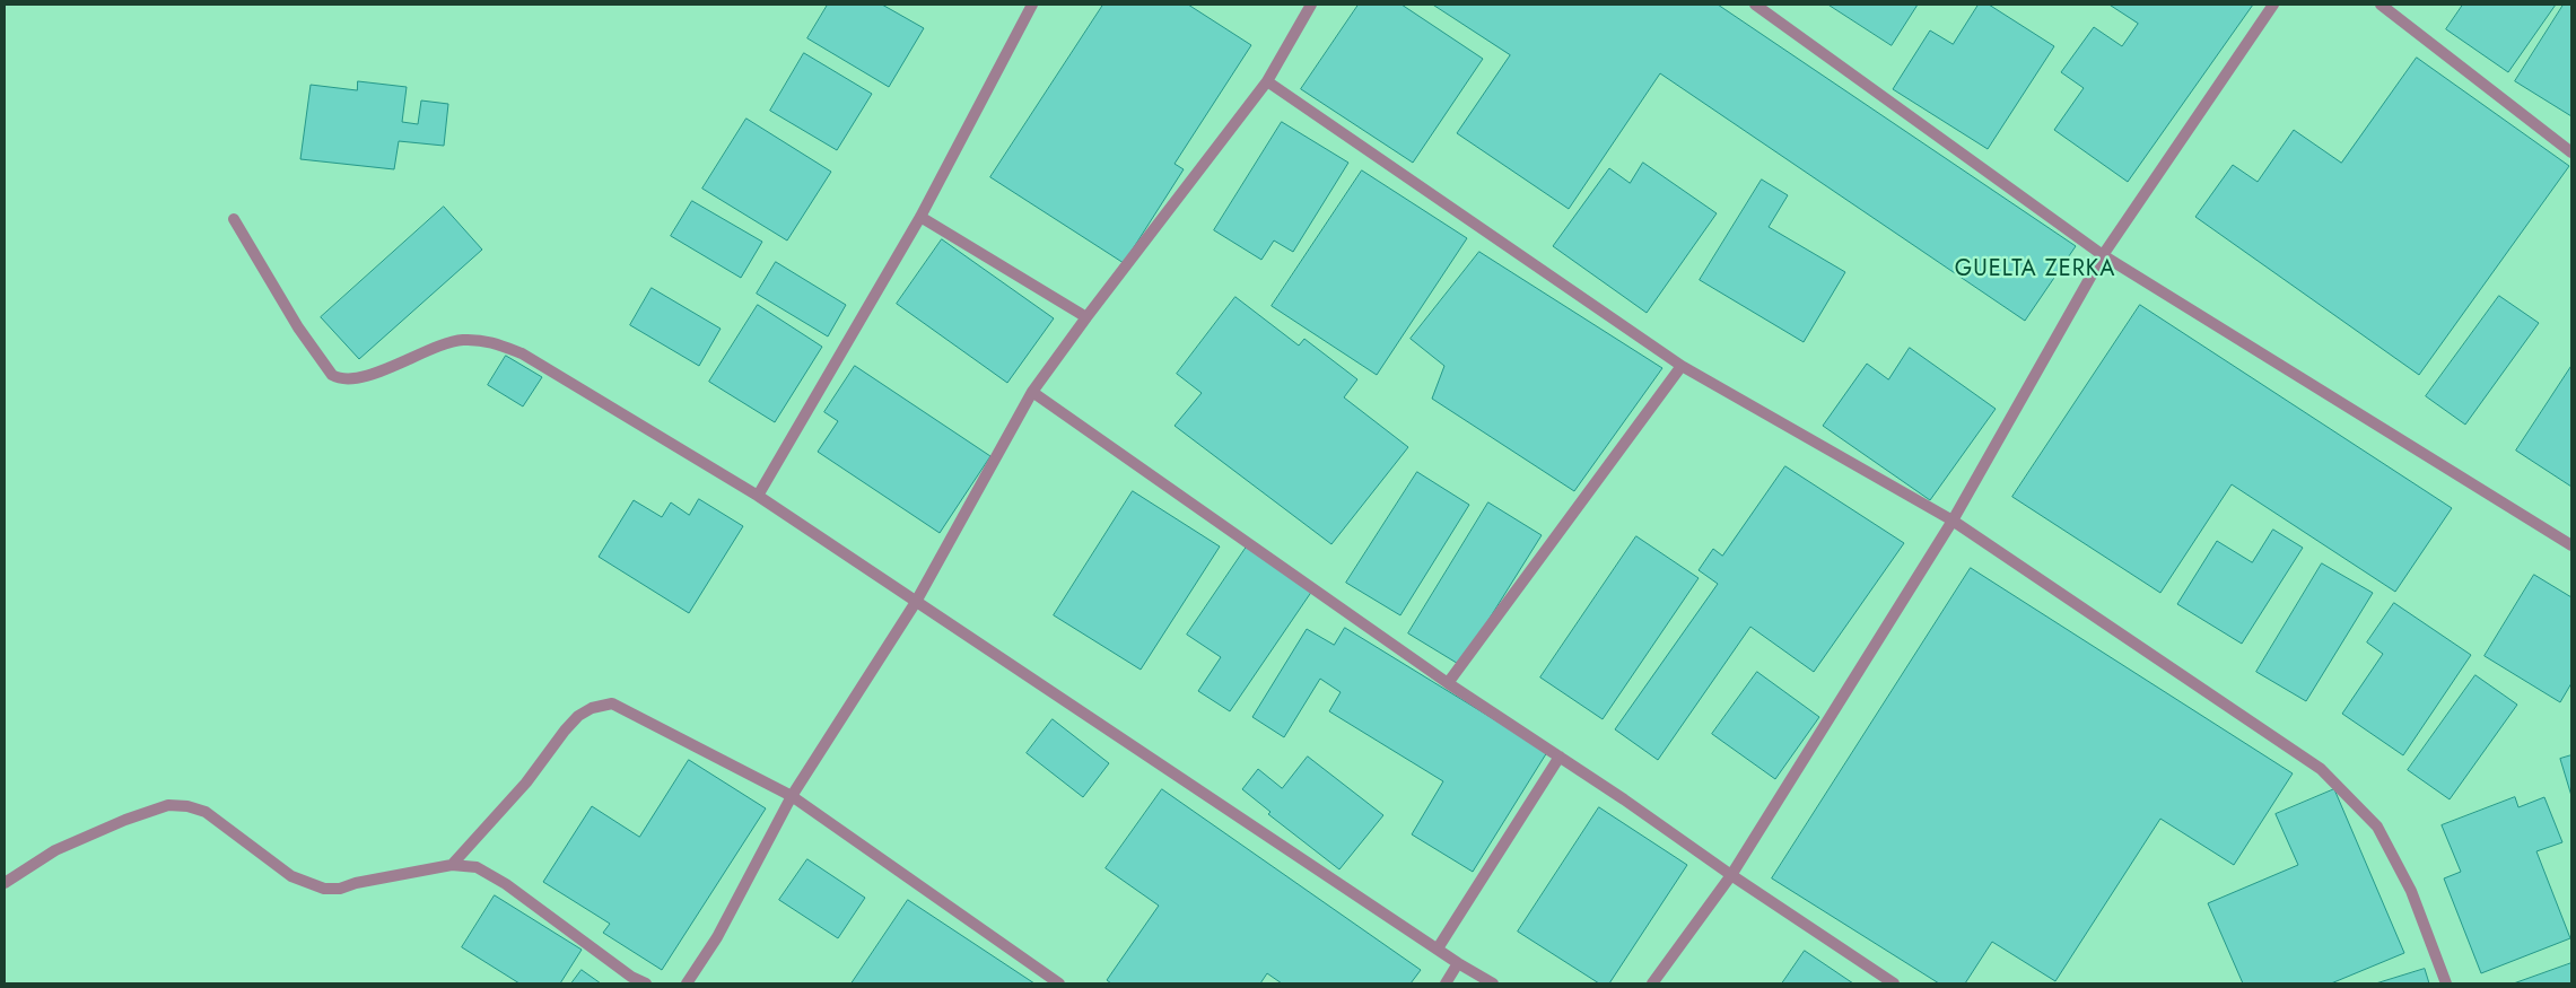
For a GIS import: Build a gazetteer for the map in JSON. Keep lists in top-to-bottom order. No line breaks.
{"districts":["GUELTA ZERKA"]}
